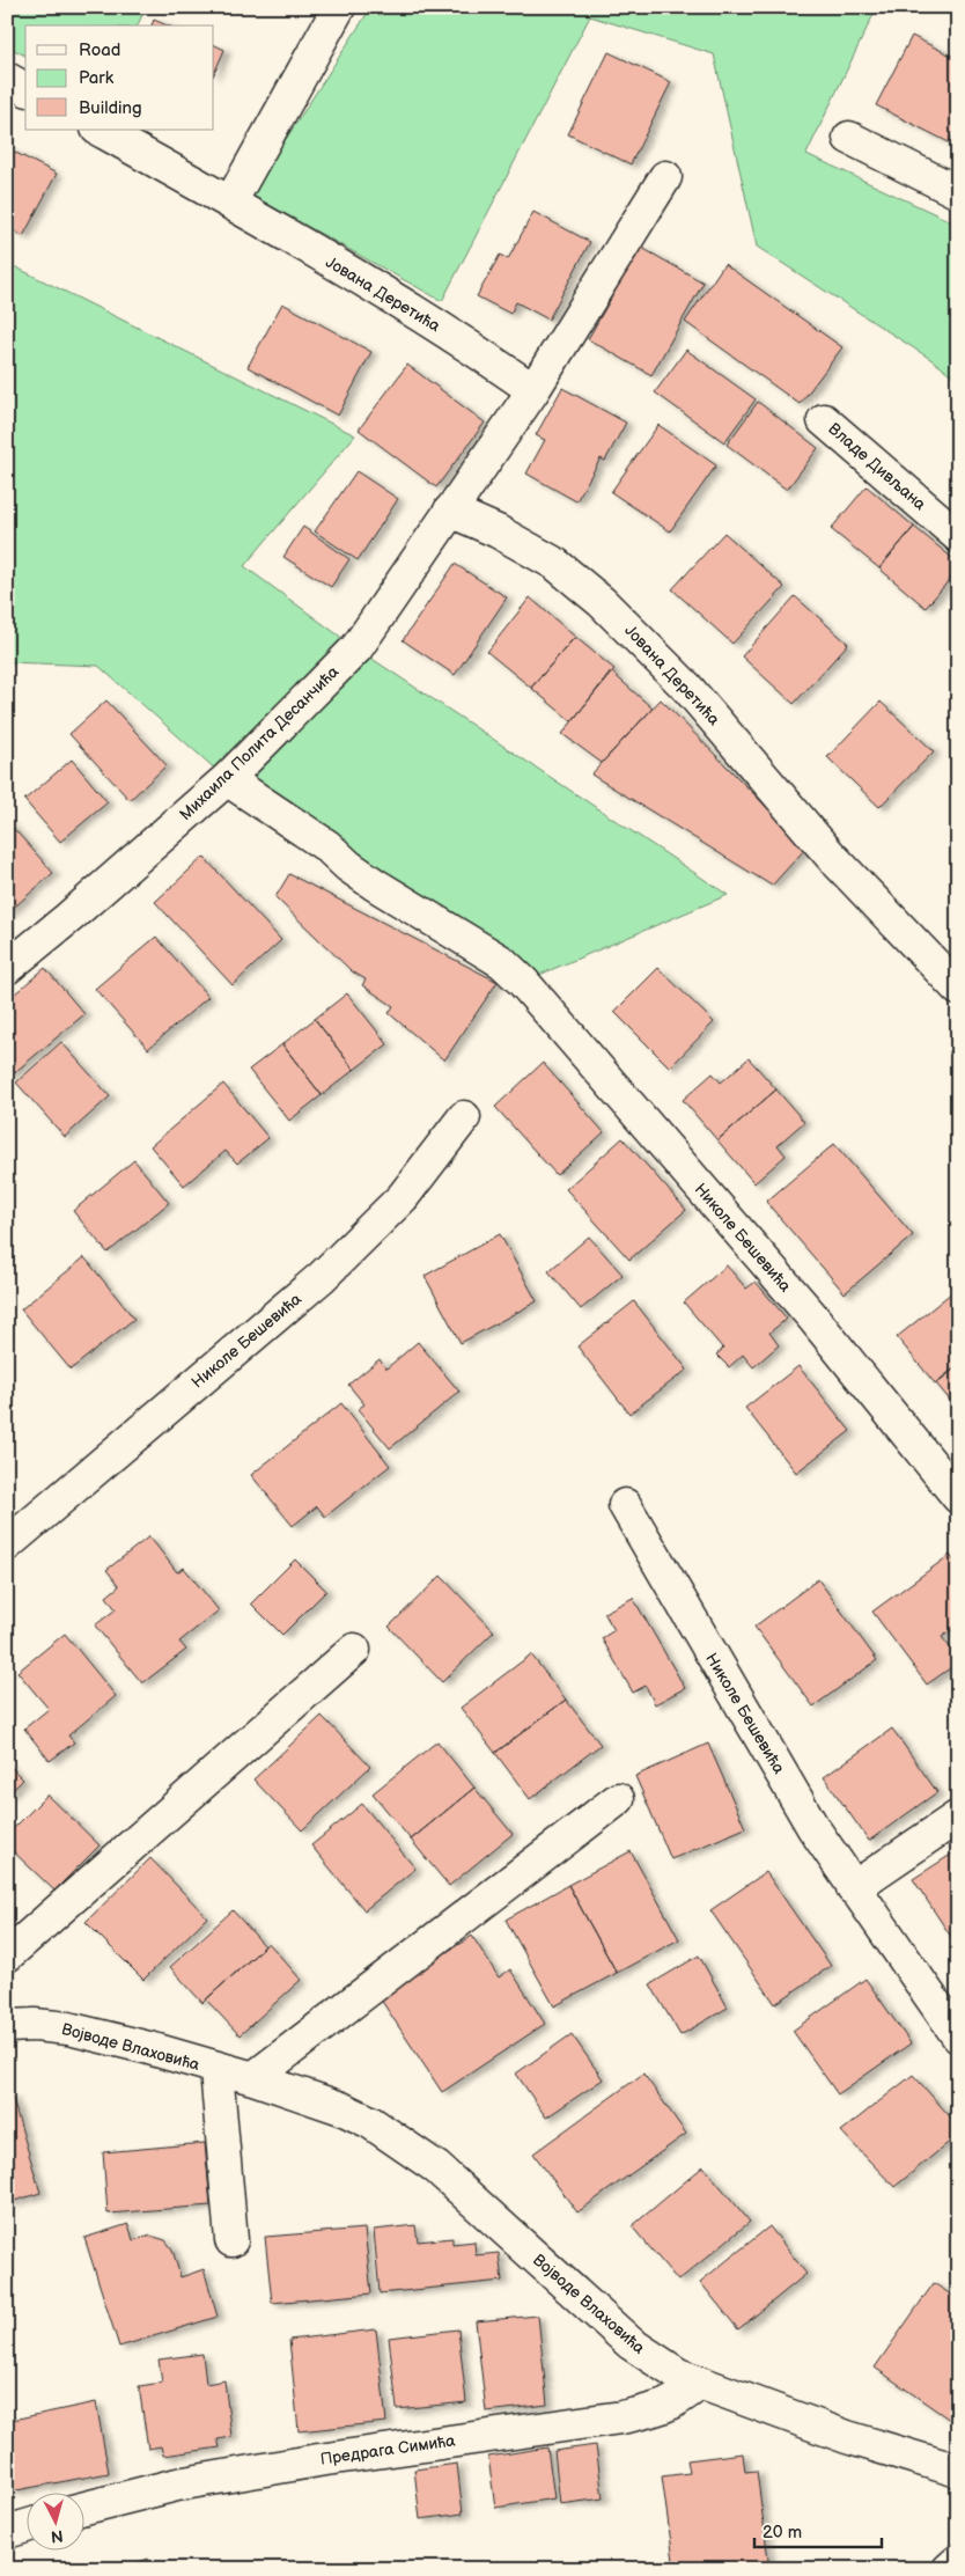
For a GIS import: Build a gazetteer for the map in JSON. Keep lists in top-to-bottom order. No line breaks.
{"streets":{"street":["Јована Деретића","Владе Дивљана","Михаила Полита Десанчића","Николе Бешевића","Војводе Влаховића","Предрага Симића"]},"crossings":[["Јована Деретића","Михаила Полита Десанчића"],["Михаила Полита Десанчића","Николе Бешевића"],["Војводе Влаховића","Предрага Симића"]],"legend":["Road","Park","Building"],"scale_bar":"20 m","north":"bottom"}
